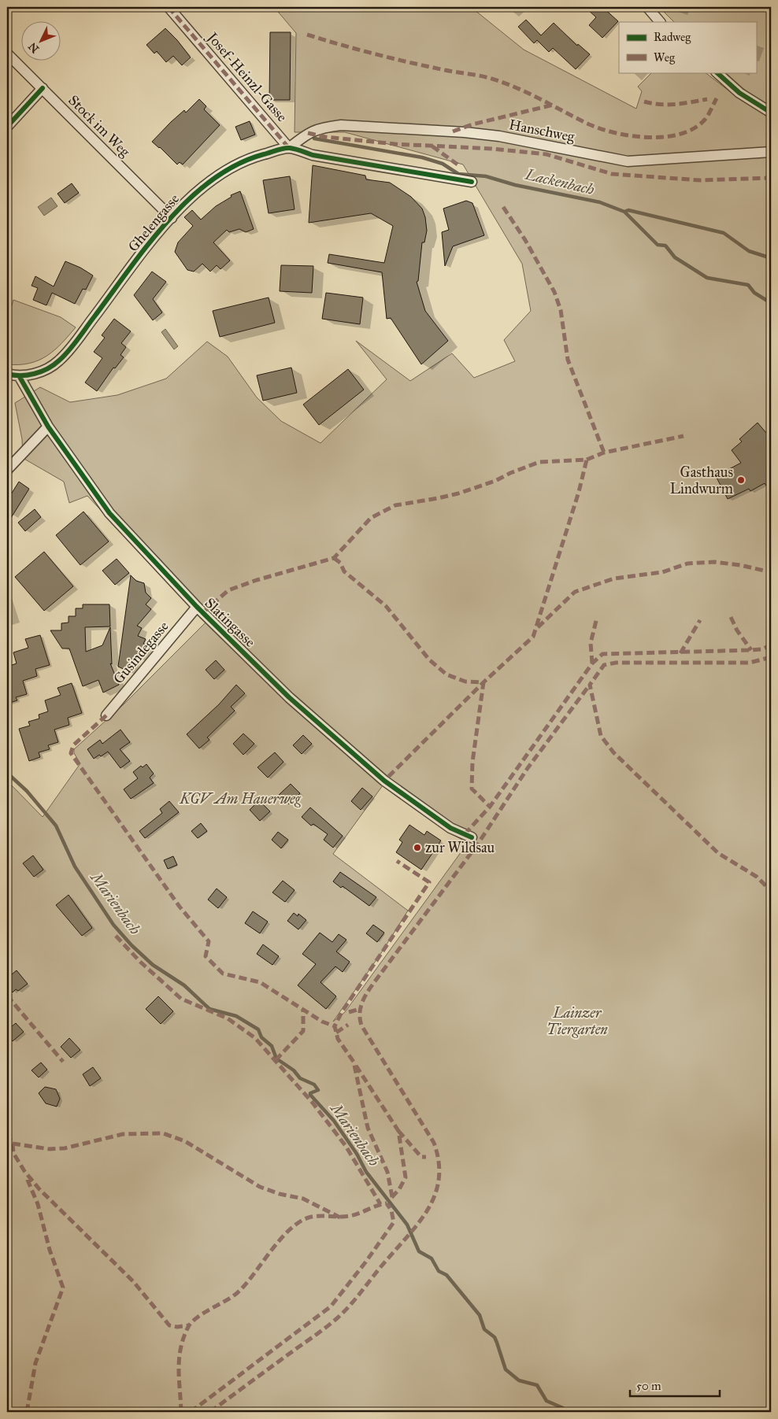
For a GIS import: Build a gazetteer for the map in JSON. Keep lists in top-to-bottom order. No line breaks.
{"streets":{"street":["Josef-Heinzl-Gasse","Stock im Weg","Hanschweg","Ghelengasse","Slatingasse","Gusindegasse"]},"crossings":[["Josef-Heinzl-Gasse","Hanschweg"],["Josef-Heinzl-Gasse","Ghelengasse"],["Stock im Weg","Ghelengasse"],["Hanschweg","Ghelengasse"],["Ghelengasse","Slatingasse"],["Slatingasse","Gusindegasse"]],"water":["Lackenbach","Marienbach"],"parks":["KGV Am Hauerweg","Lainzer Tiergarten"],"places":["Gasthaus Lindwurm","zur Wildsau"],"legend":["Radweg","Weg"],"scale_bar":"50 m","north":"bottom left"}
